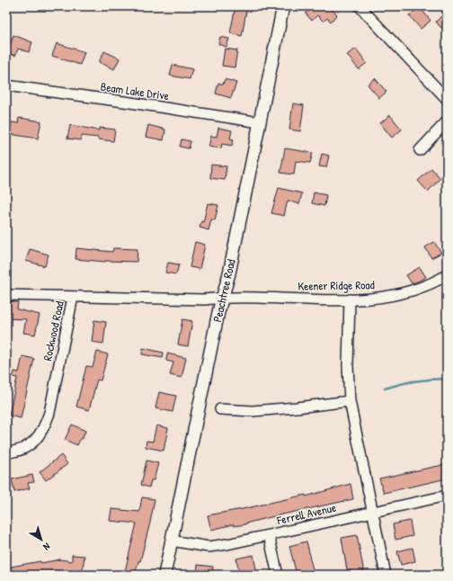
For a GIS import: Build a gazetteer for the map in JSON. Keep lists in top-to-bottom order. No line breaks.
{"streets":{"street":["Beam Lake Drive","Keener Ridge Road","Peachtree Road","Rockwood Road","Ferrell Avenue"]},"crossings":[["Beam Lake Drive","Peachtree Road"],["Keener Ridge Road","Peachtree Road"],["Keener Ridge Road","Rockwood Road"],["Peachtree Road","Rockwood Road"],["Peachtree Road","Ferrell Avenue"]],"north":"bottom right"}
